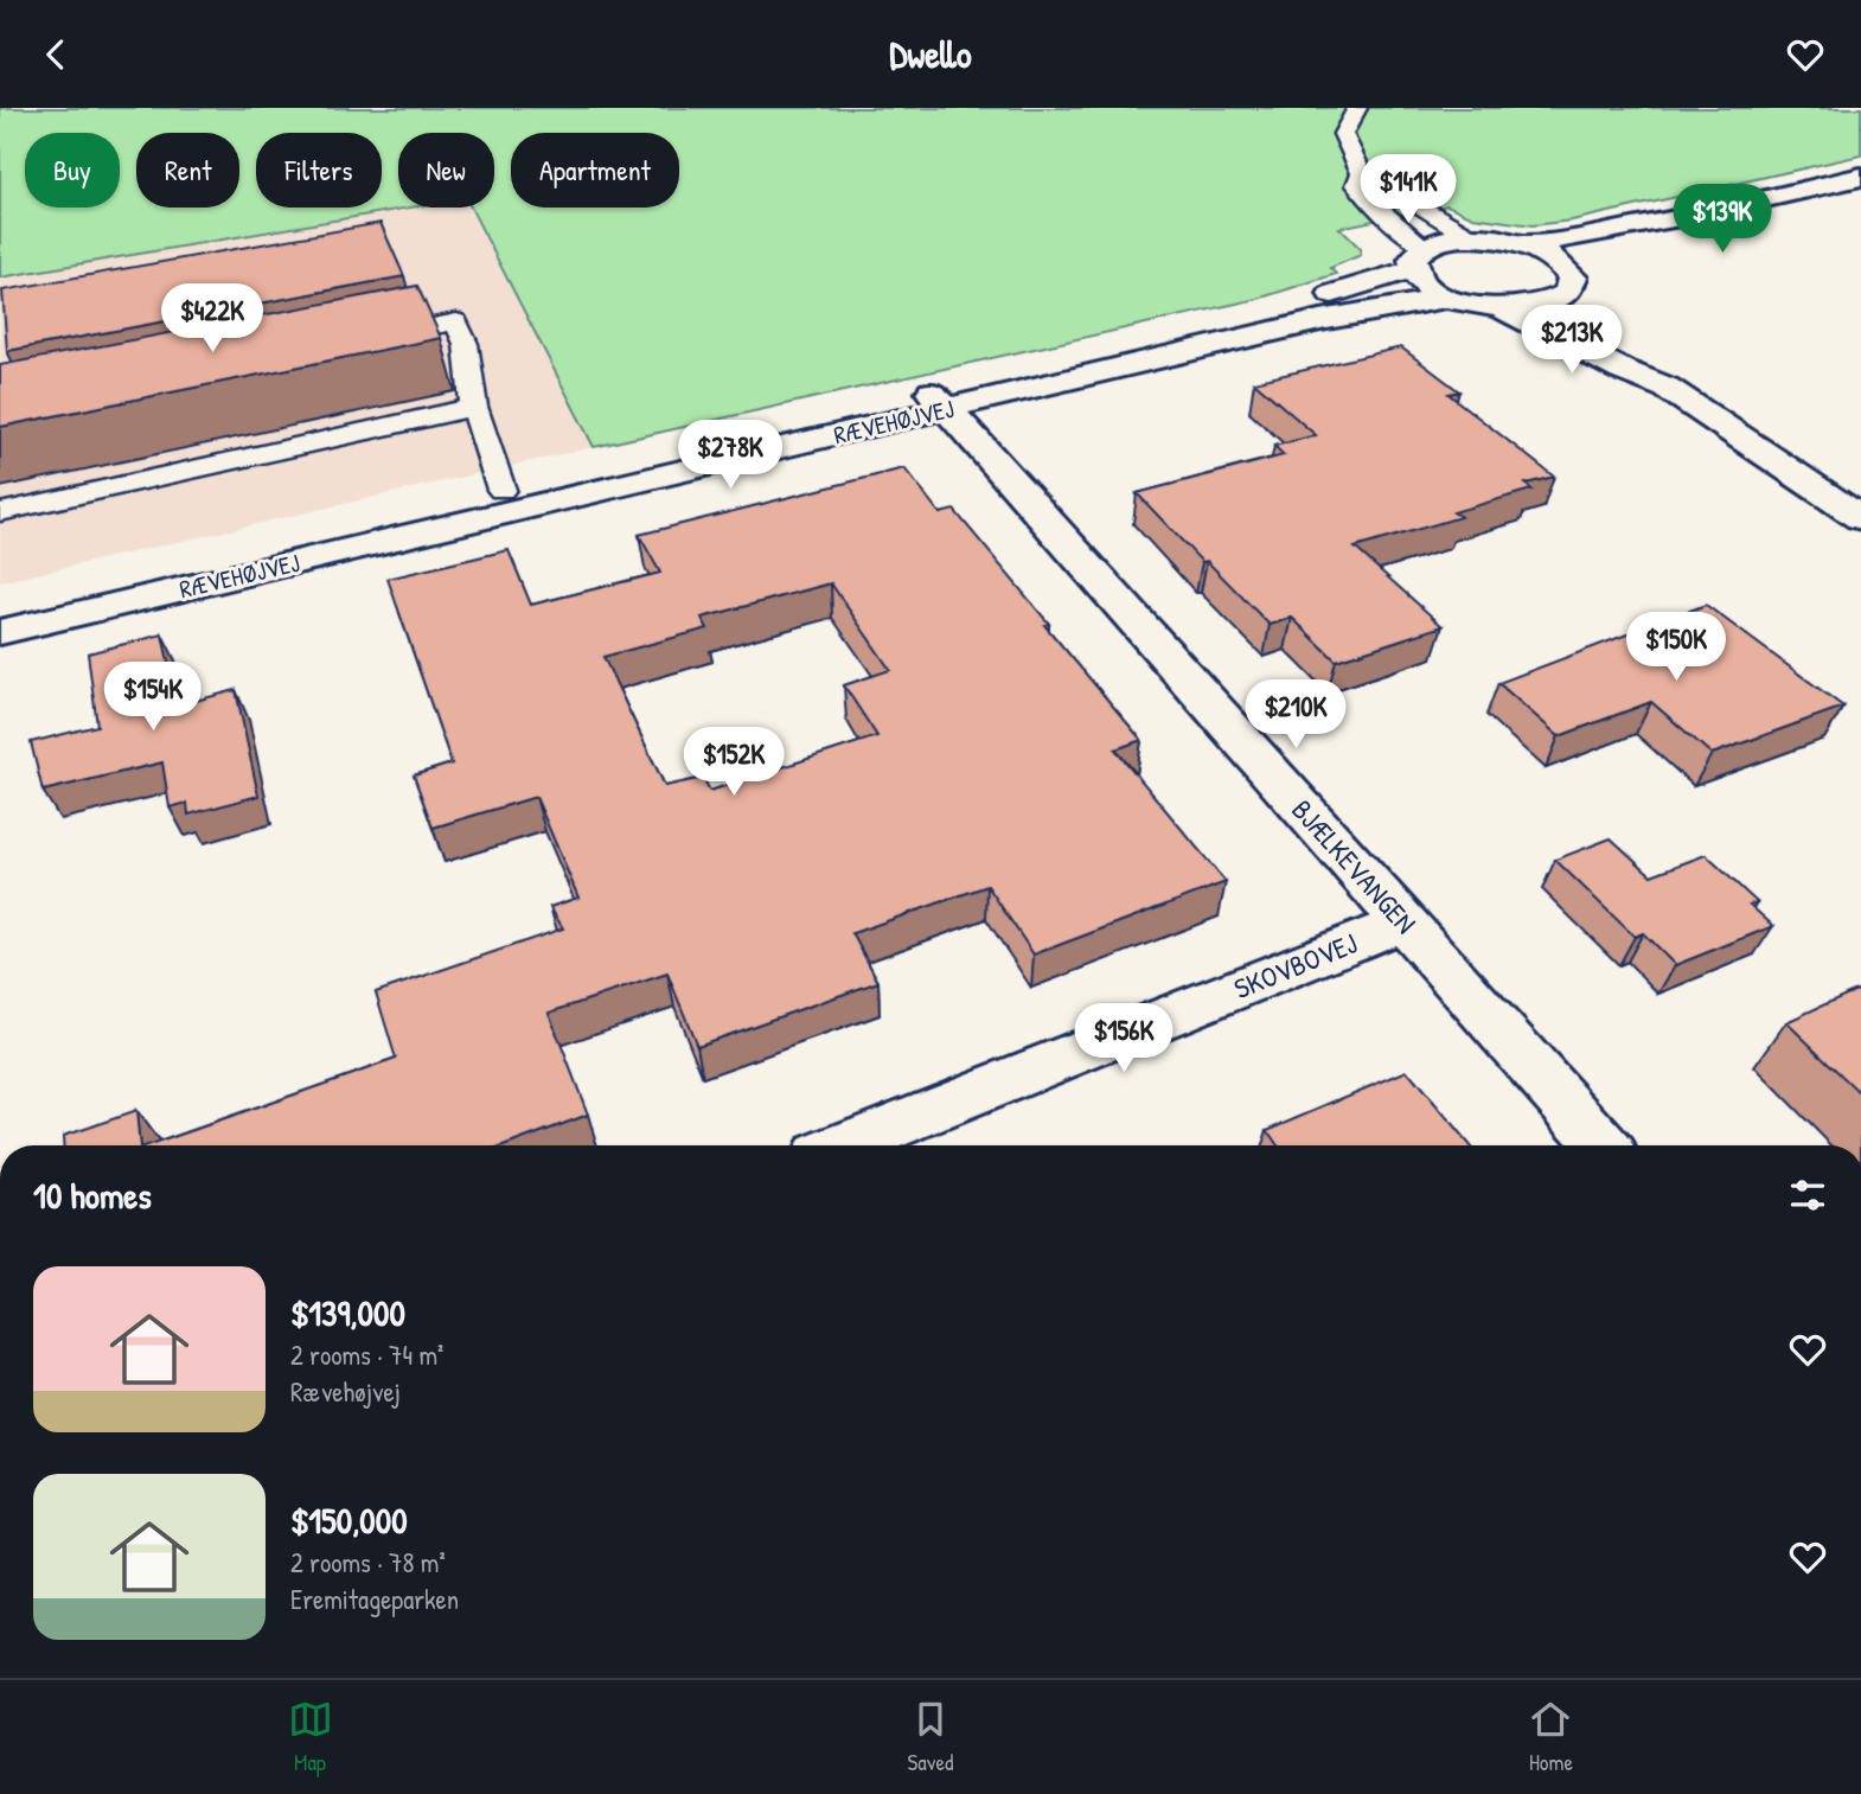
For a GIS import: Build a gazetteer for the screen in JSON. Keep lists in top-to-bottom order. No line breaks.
{"streets":{"street":["RÆVEHØJVEJ","BJÆLKEVANGEN","SKOVBOVEJ"]},"crossings":[["RÆVEHØJVEJ","BJÆLKEVANGEN"],["BJÆLKEVANGEN","SKOVBOVEJ"]],"page":{"header":"Dwello","chip":["Buy","Rent","Filters","New","Apartment"],"price":["$141K","$139K","$422K","$213K","$278K","$150K","$154K","$210K","$152K","$156K"],"heading":"10 homes","list":[{"name":"$139,000","note":"2 rooms · 74 m² · Rævehøjvej"},{"name":"$150,000","note":"2 rooms · 78 m² · Eremitageparken"}],"tabs":["Map","Saved","Home"]}}
